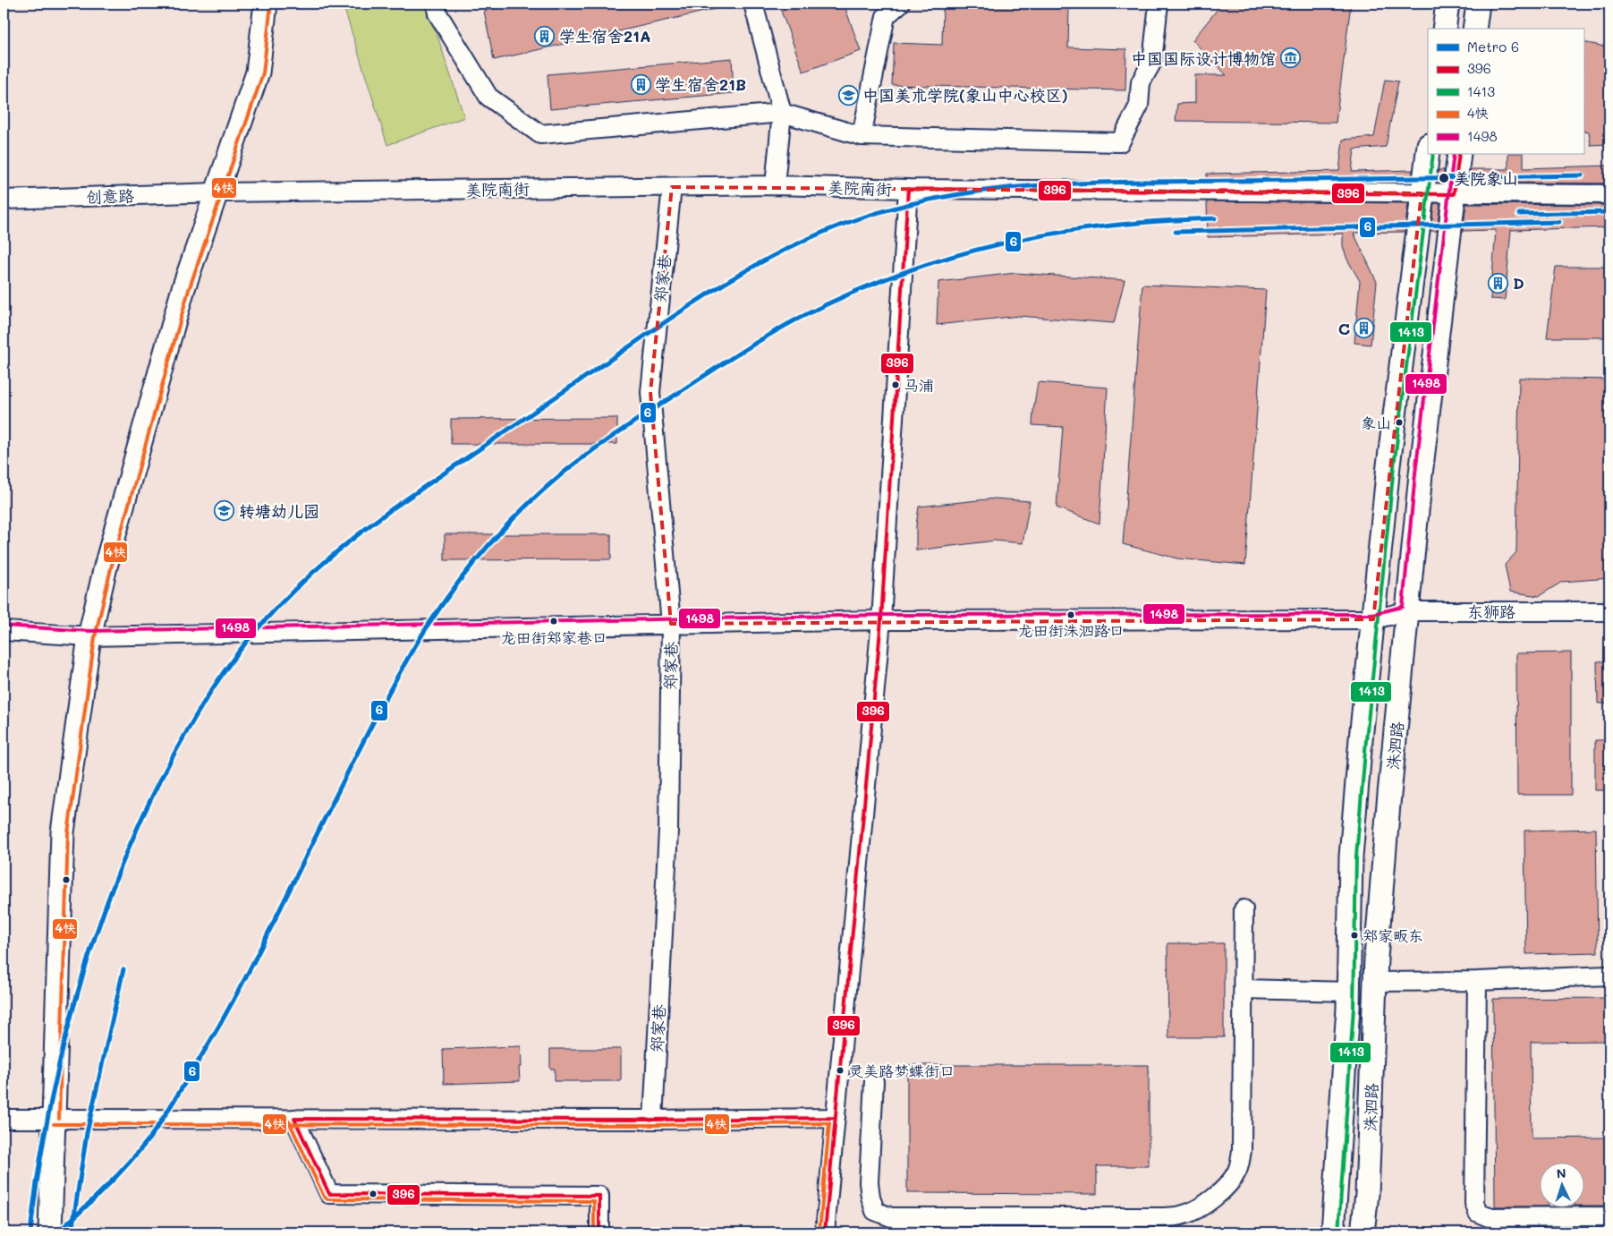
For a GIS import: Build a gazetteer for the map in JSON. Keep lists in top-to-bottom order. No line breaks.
{"streets":{"main road":["洙泗路"],"street":["美院南街","创意路","郑家巷","东狮路"]},"crossings":[["美院南街","创意路"],["美院南街","郑家巷"],["美院南街","洙泗路"],["郑家巷","东狮路"],["东狮路","洙泗路"]],"places":{"building":["学生宿舍21A","学生宿舍21B","D","C"],"museum":["中国国际设计博物馆"],"school or university":["中国美术学院(象山中心校区)","转塘幼儿园"],"other":["美院象山","马浦","象山","龙田街洙泗路口","龙田街郑家巷口","郑家畈东","灵美路梦蝶街口"]},"lines":["transit line 4快","transit line 396","transit line 1413","transit line 1498","metro line 6"],"legend":["Metro 6","396","1413","4快","1498"],"north":"top"}
